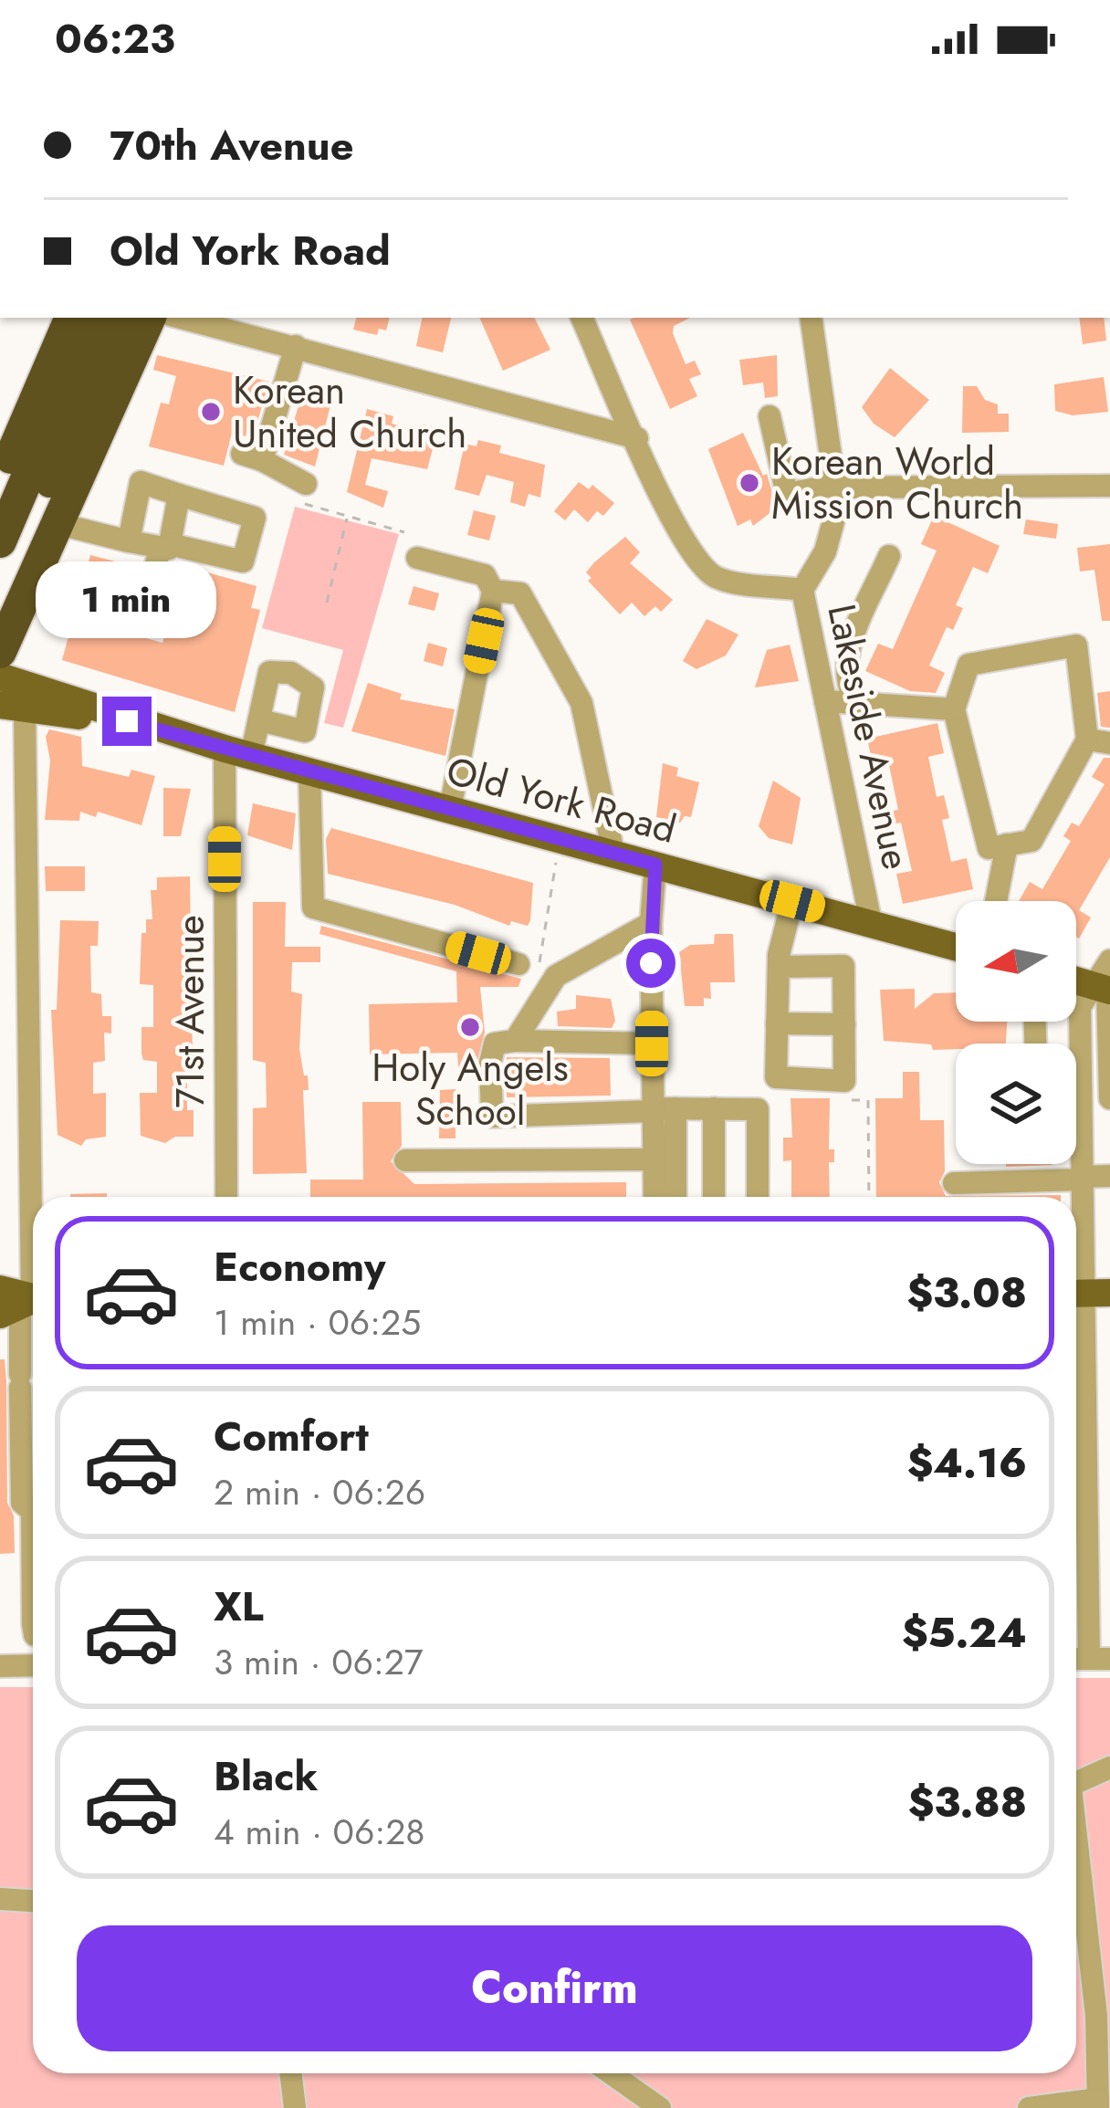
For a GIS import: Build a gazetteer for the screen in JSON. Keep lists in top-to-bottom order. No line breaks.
{"streets":{"main road":["Old York Road"],"street":["Lakeside Avenue","71st Avenue"]},"crossings":[["Lakeside Avenue","Old York Road"],["Old York Road","71st Avenue"]],"places":["Korean United Church","Korean World Mission Church","Holy Angels School"],"north":"left","page":{"status":"06:23","banner":["70th Avenue","Old York Road"],"bubble":"1 min","list":[{"name":"Economy","note":"1 min · 06:25","value":"$3.08"},{"name":"Comfort","note":"2 min · 06:26","value":"$4.16"},{"name":"XL","note":"3 min · 06:27","value":"$5.24"},{"name":"Black","note":"4 min · 06:28","value":"$3.88"}],"buttons":"Confirm"}}
